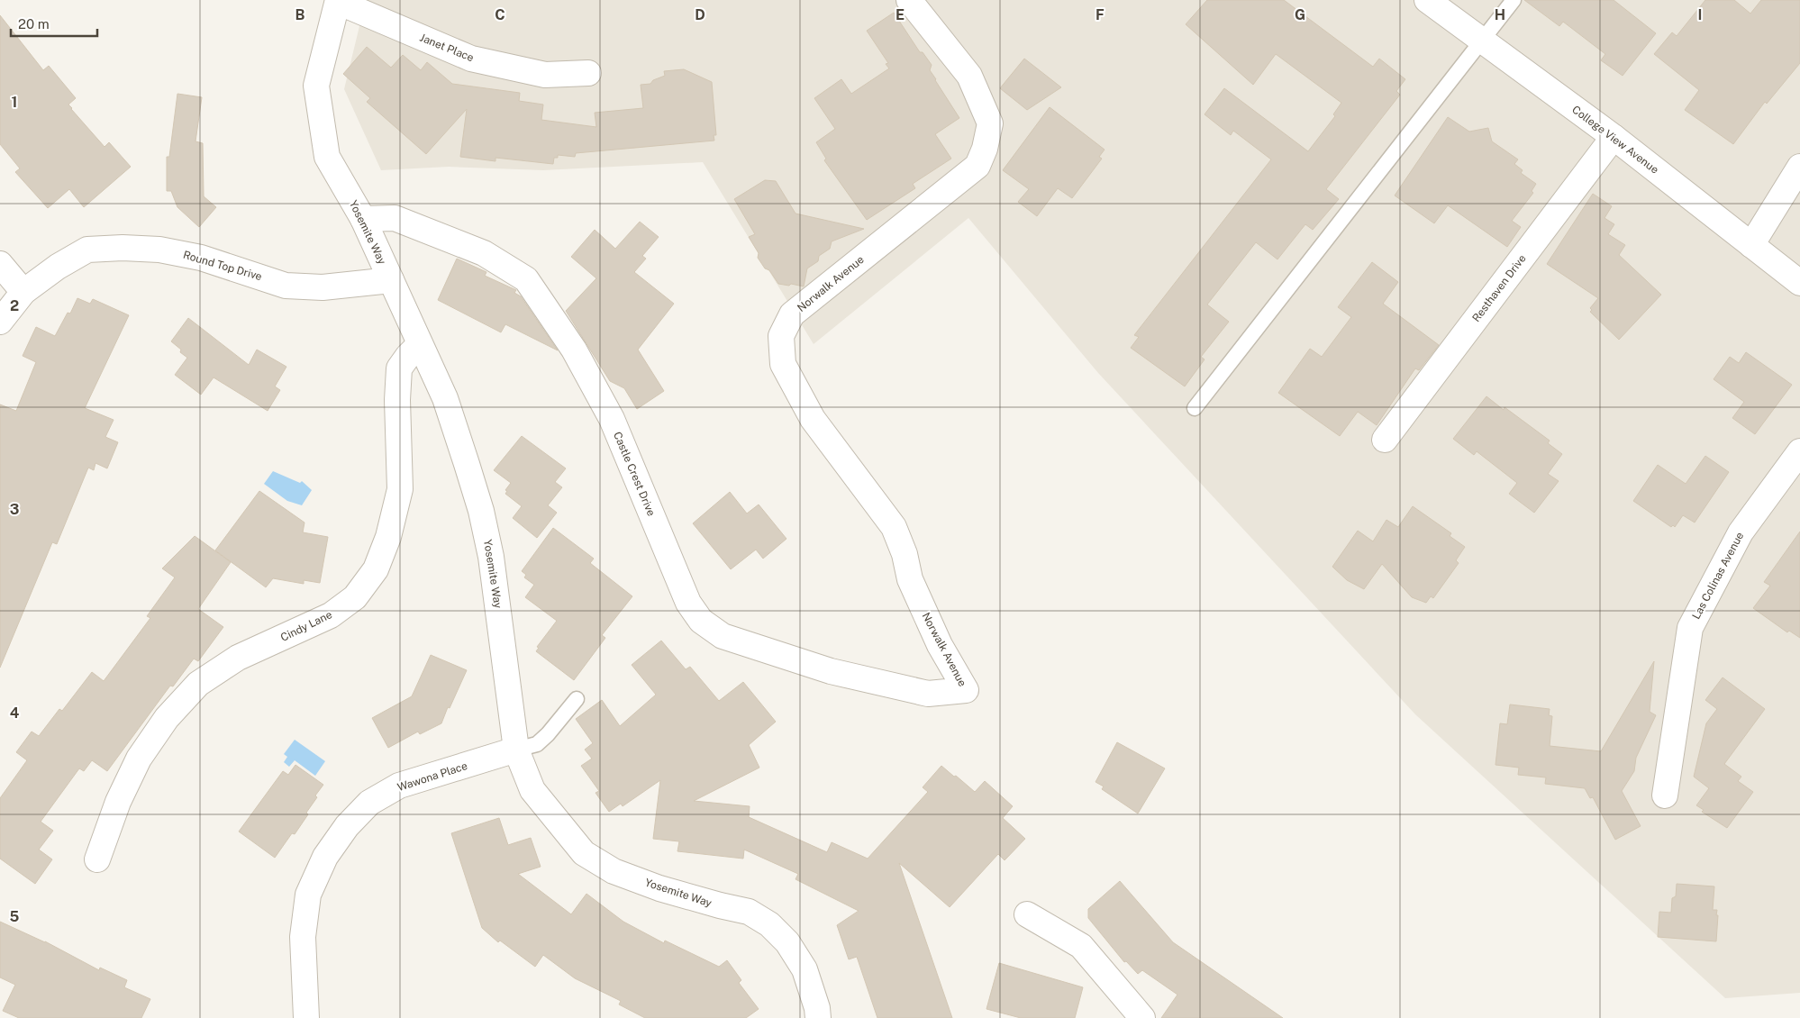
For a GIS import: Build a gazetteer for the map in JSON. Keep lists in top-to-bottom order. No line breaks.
{"streets":{"street":["Janet Place","College View Avenue","Yosemite Way","Round Top Drive","Norwalk Avenue","Resthaven Drive","Castle Crest Drive","Las Colinas Avenue","Cindy Lane","Wawona Place"]},"crossings":[["Janet Place","Yosemite Way"],["College View Avenue","Resthaven Drive"],["Yosemite Way","Round Top Drive"],["Yosemite Way","Castle Crest Drive"],["Yosemite Way","Cindy Lane"],["Yosemite Way","Wawona Place"],["Norwalk Avenue","Castle Crest Drive"]],"scale_bar":"20 m","grid":{"columns":["B","C","D","E","F","G","H","I"],"rows":["1","2","3","4","5"]}}
